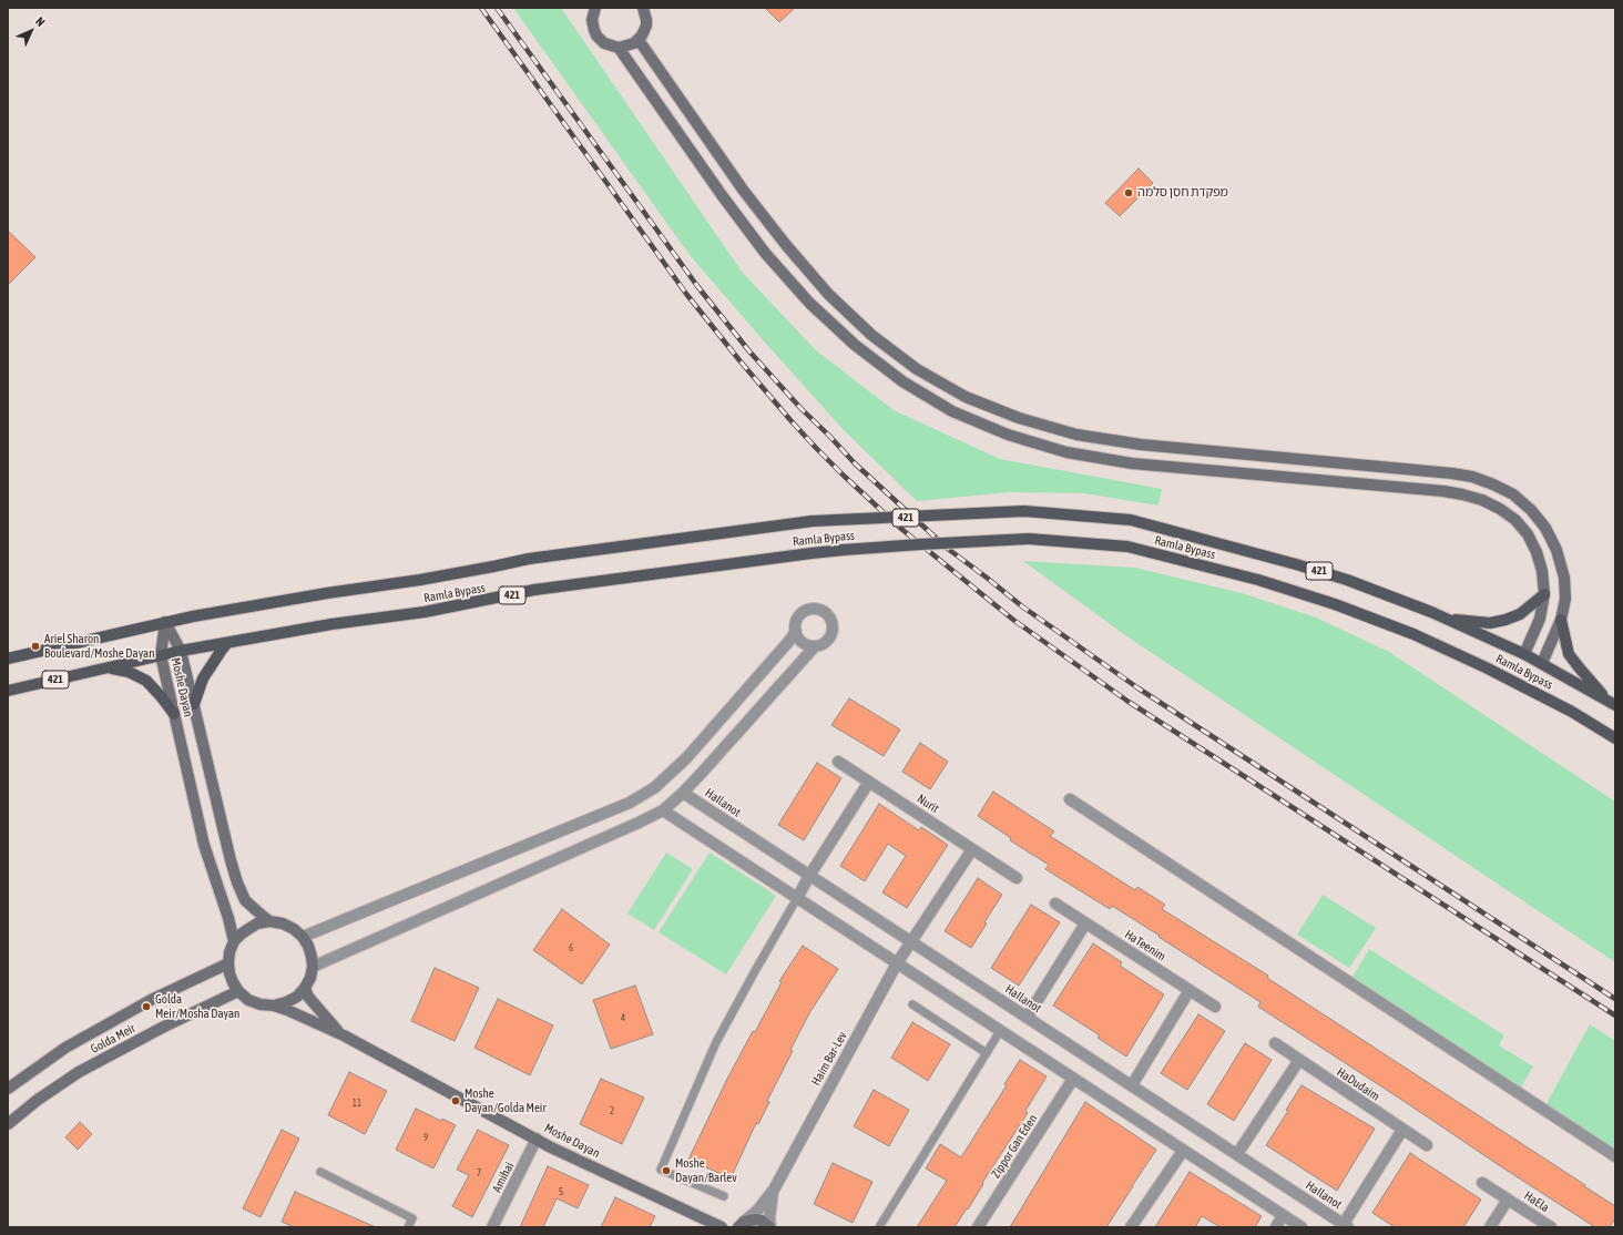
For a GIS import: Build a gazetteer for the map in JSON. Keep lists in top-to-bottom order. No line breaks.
{"streets":{"main road":["421","Ramla Bypass","Moshe Dayan","Golda Meir"],"street":["HaIlanot","Nurit","HaTeenim","Haim Bar-Lev","HaDudaim","Zippor Gan Eden","Amihai","HaEla"]},"crossings":[["Ramla Bypass","Moshe Dayan"],["Moshe Dayan","Golda Meir"],["Moshe Dayan","Amihai"],["HaIlanot","Haim Bar-Lev"]],"places":["מפקדת חסן סלמה","Ariel Sharon Boulevard/Moshe Dayan","Golda Meir/Mosha Dayan","Moshe Dayan/Golda Meir","Moshe Dayan/Barlev"],"house_numbers":["6","4","11","2","9","7","5"],"north":"top right"}
